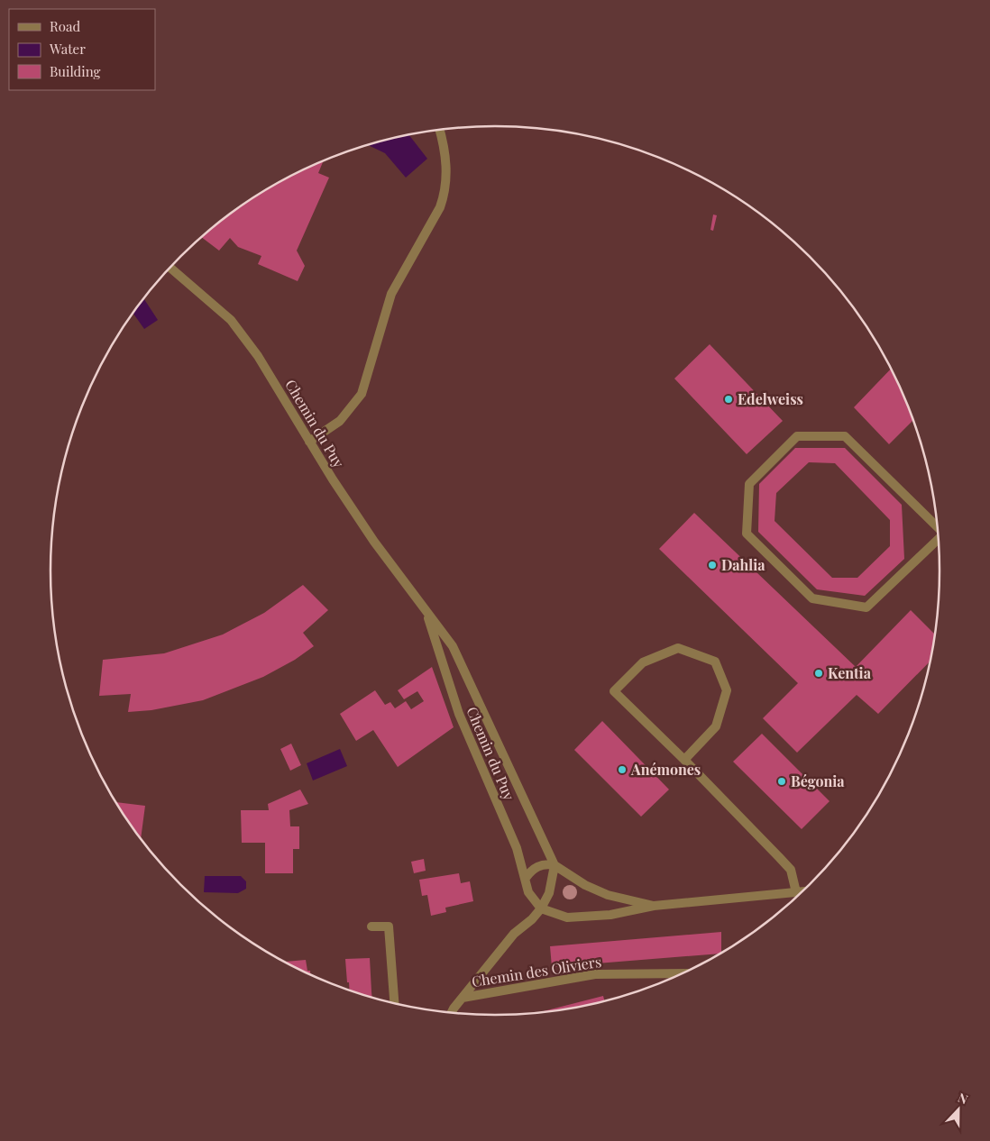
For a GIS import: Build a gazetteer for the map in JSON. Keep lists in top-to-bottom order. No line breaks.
{"streets":{"street":["Chemin du Puy","Chemin des Oliviers"]},"places":["Edelweiss","Dahlia","Kentia","Anémones","Bégonia"],"legend":["Road","Water","Building"],"north":"top"}
